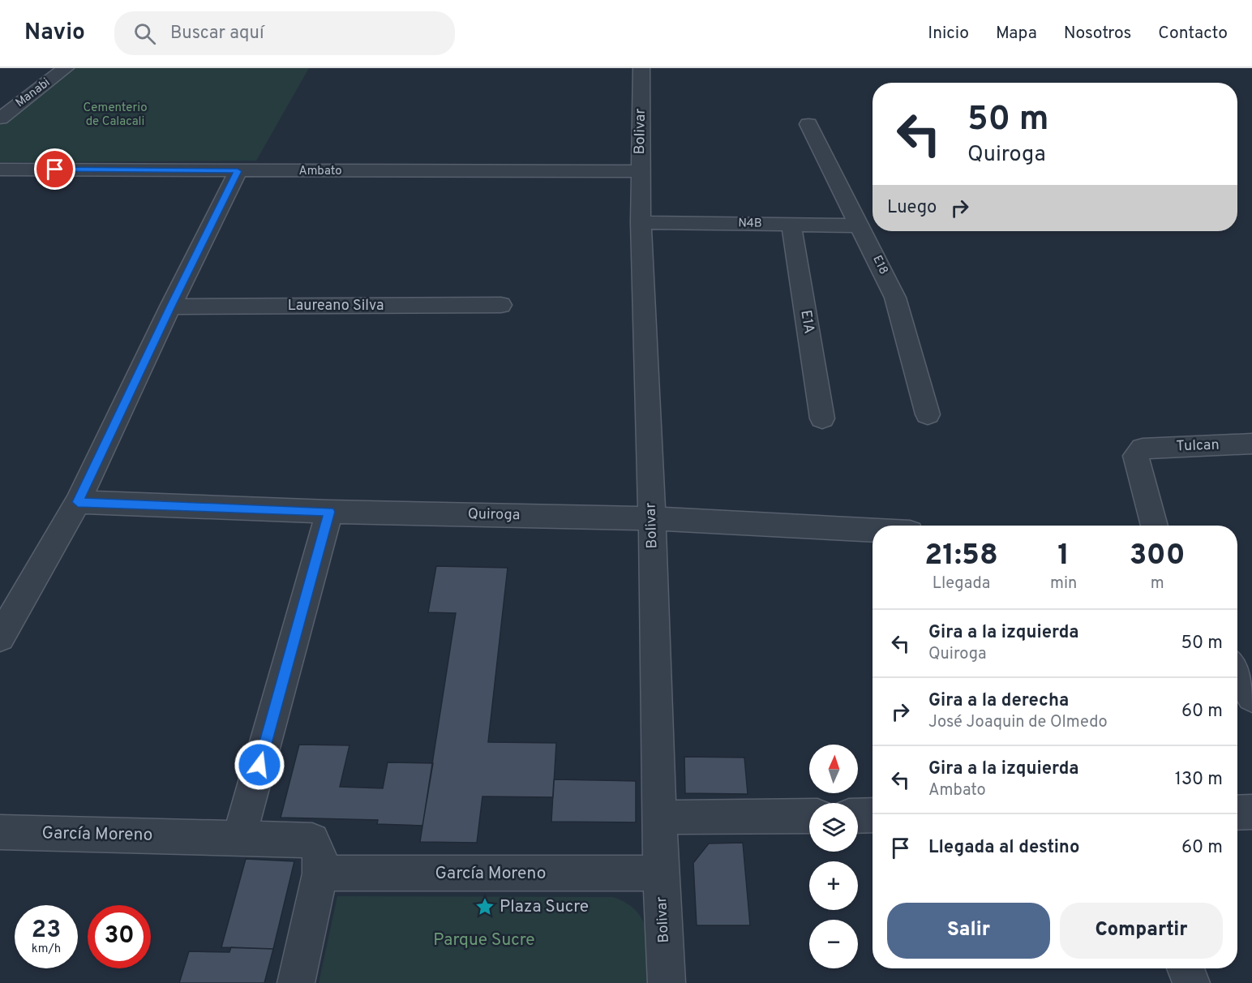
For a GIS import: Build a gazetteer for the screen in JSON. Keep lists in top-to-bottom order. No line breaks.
{"streets":{"street":["Manabi","Bolivar","Ambato","N4B","E18","Laureano Silva","E1A","Tulcan","Quiroga","García Moreno"]},"crossings":[["Bolivar","Ambato"],["Bolivar","N4B"],["Bolivar","Quiroga"],["Bolivar","García Moreno"],["N4B","E18"],["N4B","E1A"]],"parks":["Cementerio de Calacali","Parque Sucre"],"places":{"place":["Plaza Sucre"]},"north":"top","page":{"header":"Navio","search":"Buscar aquí","nav":["Inicio","Mapa","Nosotros","Contacto"],"turn":["50 m","Quiroga"],"then":"Luego","eta":["21:58","Llegada","1","min","300","m"],"list":[{"name":"Gira a la izquierda","note":"Quiroga","value":"50 m"},{"name":"Gira a la derecha","note":"José Joaquin de Olmedo","value":"60 m"},{"name":"Gira a la izquierda","note":"Ambato","value":"130 m"},{"name":"Llegada al destino","value":"60 m"}],"map_buttons":["+","−"],"buttons":["Salir","Compartir"],"speed":"23 km/h","limit":"30"}}
